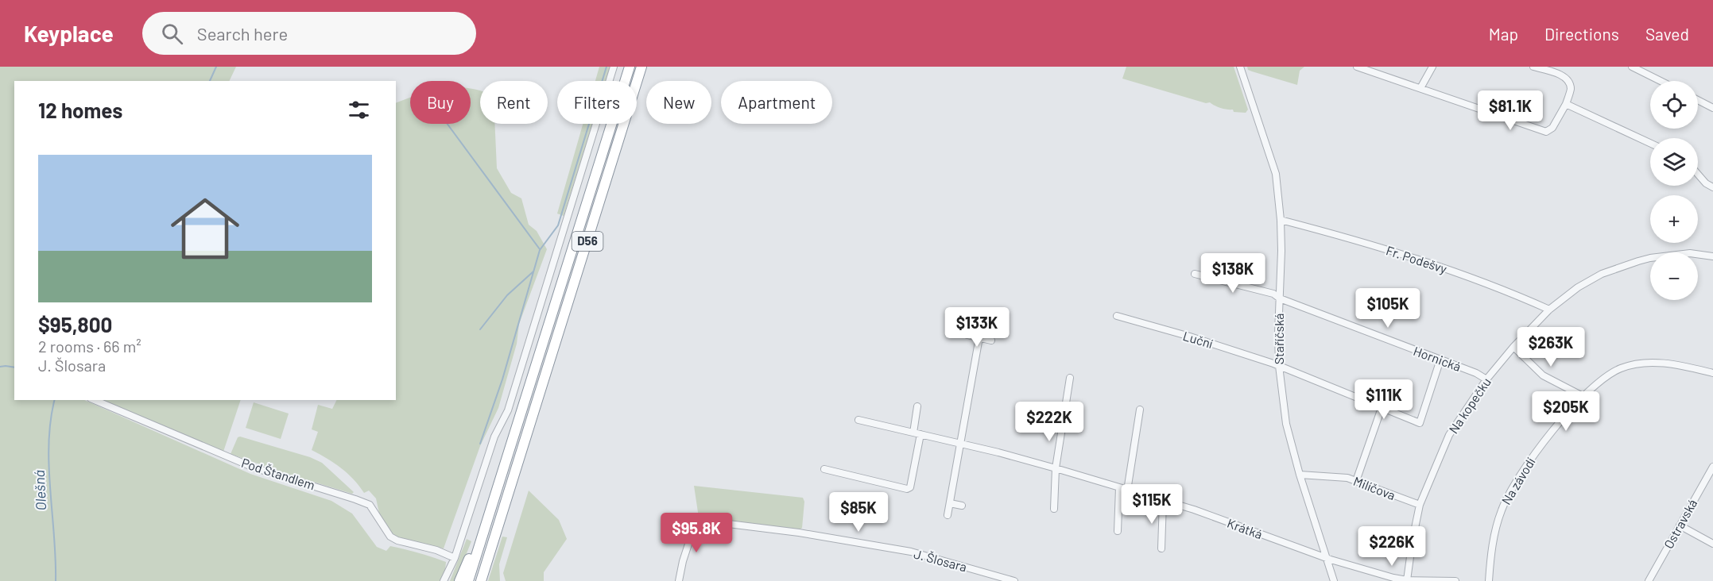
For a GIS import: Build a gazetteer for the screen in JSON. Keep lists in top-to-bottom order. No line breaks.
{"streets":{"highway":["D56"],"street":["Fr. Podešvy","Staříčská","Luční","Hornická","Na kopečku","Pod Štandlem","Na závodí","Milíčova","Ostravská","Krátká","J. Šlosara"]},"crossings":[["Fr. Podešvy","Staříčská"],["Fr. Podešvy","Na kopečku"],["Staříčská","Luční"],["Staříčská","Hornická"],["Staříčská","Milíčova"],["Staříčská","Krátká"],["Luční","Hornická"],["Hornická","Na kopečku"],["Na kopečku","Milíčova"],["Na kopečku","Krátká"]],"water":["Olešná"],"page":{"header":"Keyplace","search":"Search here","nav":["Map","Directions","Saved"],"map_buttons":["+","−"],"chip":["Buy","Rent","Filters","New","Apartment"],"heading":"12 homes","price":["$81.1K","$138K","$105K","$133K","$263K","$111K","$205K","$222K","$115K","$85K","$95.8K","$226K"],"list":[{"name":"$95,800","note":"2 rooms · 66 m² · J. Šlosara"}]}}
